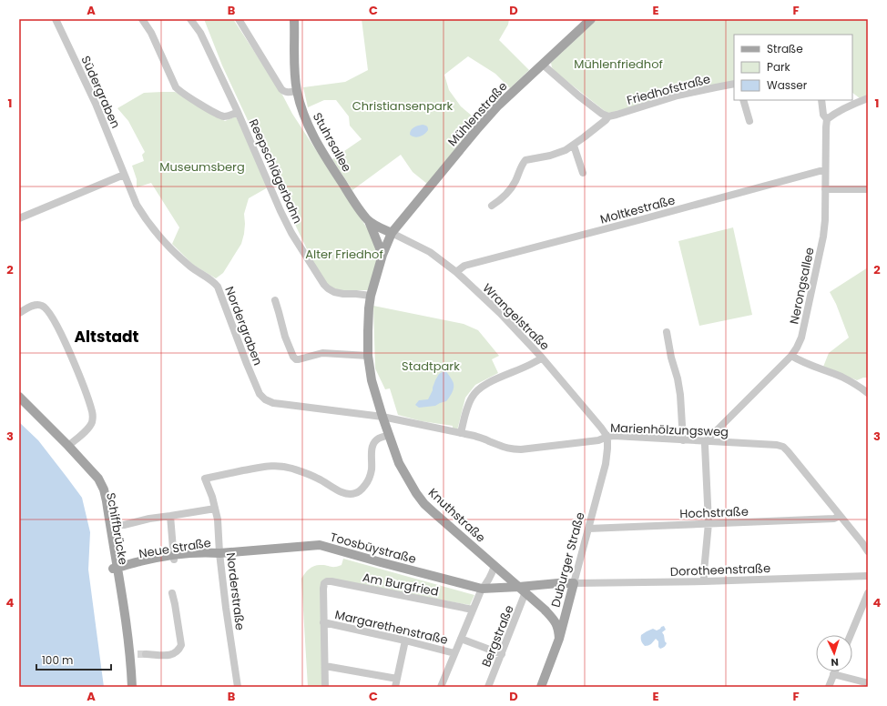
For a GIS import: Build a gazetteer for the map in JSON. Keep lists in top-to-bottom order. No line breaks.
{"streets":{"main road":["Mühlenstraße","Stuhrsallee","Knuthstraße","Schiffbrücke","Neue Straße","Toosbüystraße","Duburger Straße"],"street":["Friedhofstraße","Südergraben","Reepschlägerbahn","Moltkestraße","Nerongsallee","Wrangelstraße","Nordergraben","Marienhölzungsweg","Hochstraße","Dorotheenstraße","Am Burgfried","Norderstraße","Margarethenstraße","Bergstraße"]},"crossings":[["Südergraben","Nordergraben"],["Mühlenstraße","Stuhrsallee"],["Mühlenstraße","Reepschlägerbahn"],["Mühlenstraße","Wrangelstraße"],["Mühlenstraße","Knuthstraße"],["Stuhrsallee","Wrangelstraße"],["Reepschlägerbahn","Knuthstraße"],["Moltkestraße","Nerongsallee"],["Moltkestraße","Wrangelstraße"],["Nerongsallee","Marienhölzungsweg"],["Wrangelstraße","Marienhölzungsweg"],["Wrangelstraße","Duburger Straße"],["Nordergraben","Marienhölzungsweg"],["Nordergraben","Knuthstraße"],["Marienhölzungsweg","Hochstraße"],["Marienhölzungsweg","Knuthstraße"],["Marienhölzungsweg","Duburger Straße"],["Hochstraße","Duburger Straße"],["Knuthstraße","Toosbüystraße"],["Knuthstraße","Duburger Straße"],["Knuthstraße","Norderstraße"],["Knuthstraße","Bergstraße"],["Schiffbrücke","Neue Straße"],["Neue Straße","Toosbüystraße"],["Neue Straße","Norderstraße"],["Toosbüystraße","Duburger Straße"],["Toosbüystraße","Dorotheenstraße"],["Toosbüystraße","Norderstraße"],["Toosbüystraße","Bergstraße"],["Duburger Straße","Dorotheenstraße"],["Am Burgfried","Margarethenstraße"]],"districts":["Altstadt"],"parks":["Mühlenfriedhof","Christiansenpark","Museumsberg","Alter Friedhof","Stadtpark"],"legend":["Straße","Park","Wasser"],"scale_bar":"100 m","north":"bottom","grid":{"columns":["A","B","C","D","E","F"],"rows":["1","2","3","4"]}}
